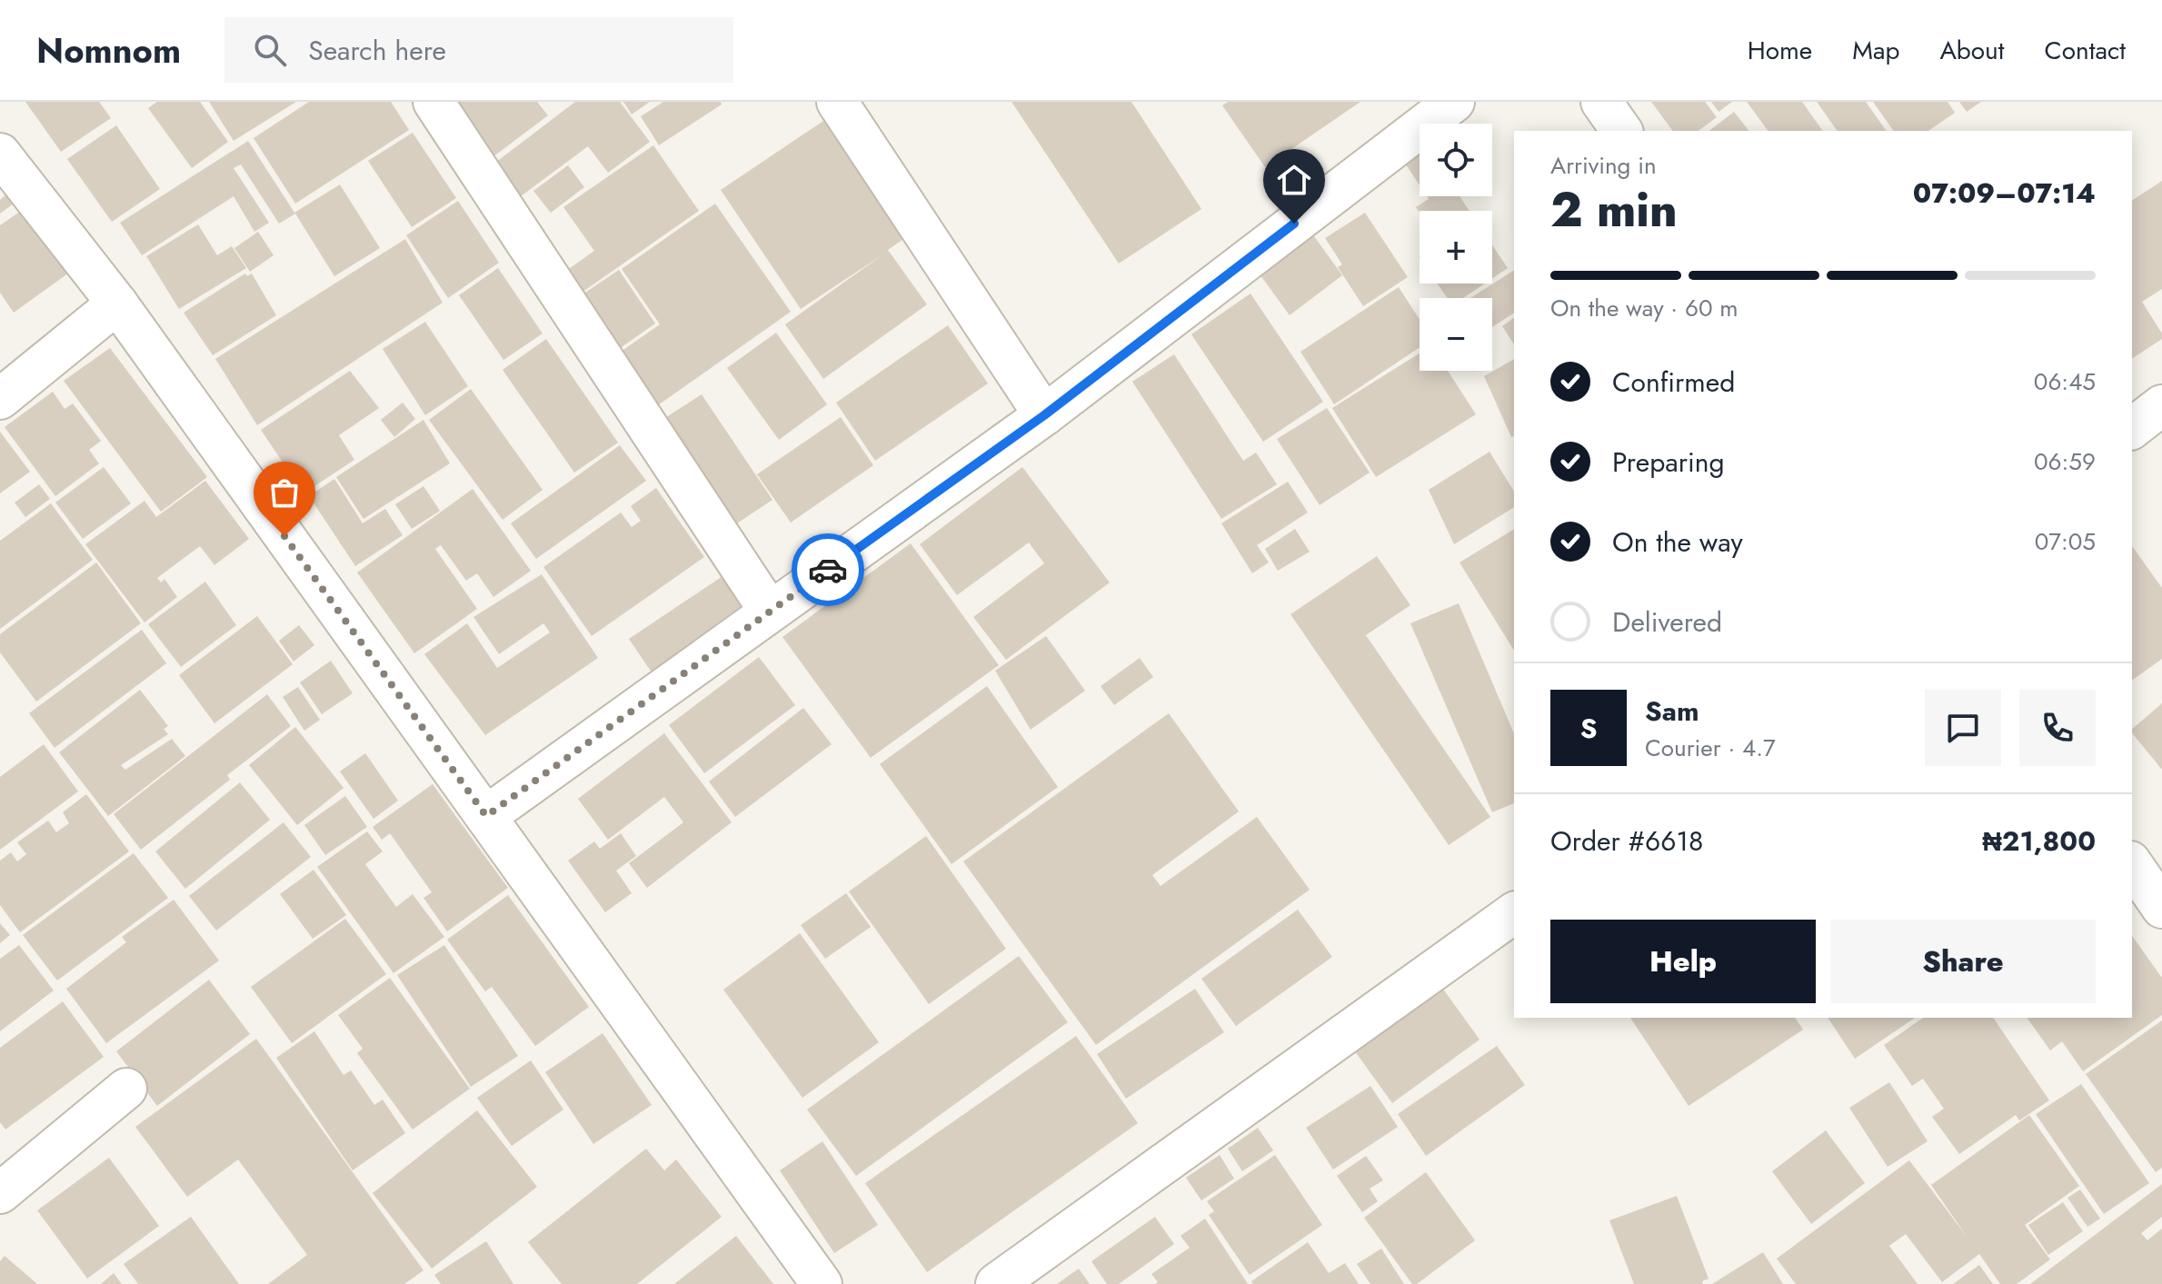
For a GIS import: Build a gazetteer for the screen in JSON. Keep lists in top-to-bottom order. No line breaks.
{"page":{"header":"Nomnom","search":"Search here","nav":["Home","Map","About","Contact"],"map_buttons":["+","−"],"heading":["2 min","Arriving in","07:09–07:14"],"panel":["Sam","Courier · 4.7","Order #6618","₦21,800"],"bar":"On the way · 60 m","list":[["Confirmed","06:45"],["Preparing","06:59"],["On the way","07:05"],"Delivered"],"round":"S","buttons":["Help","Share"]}}
